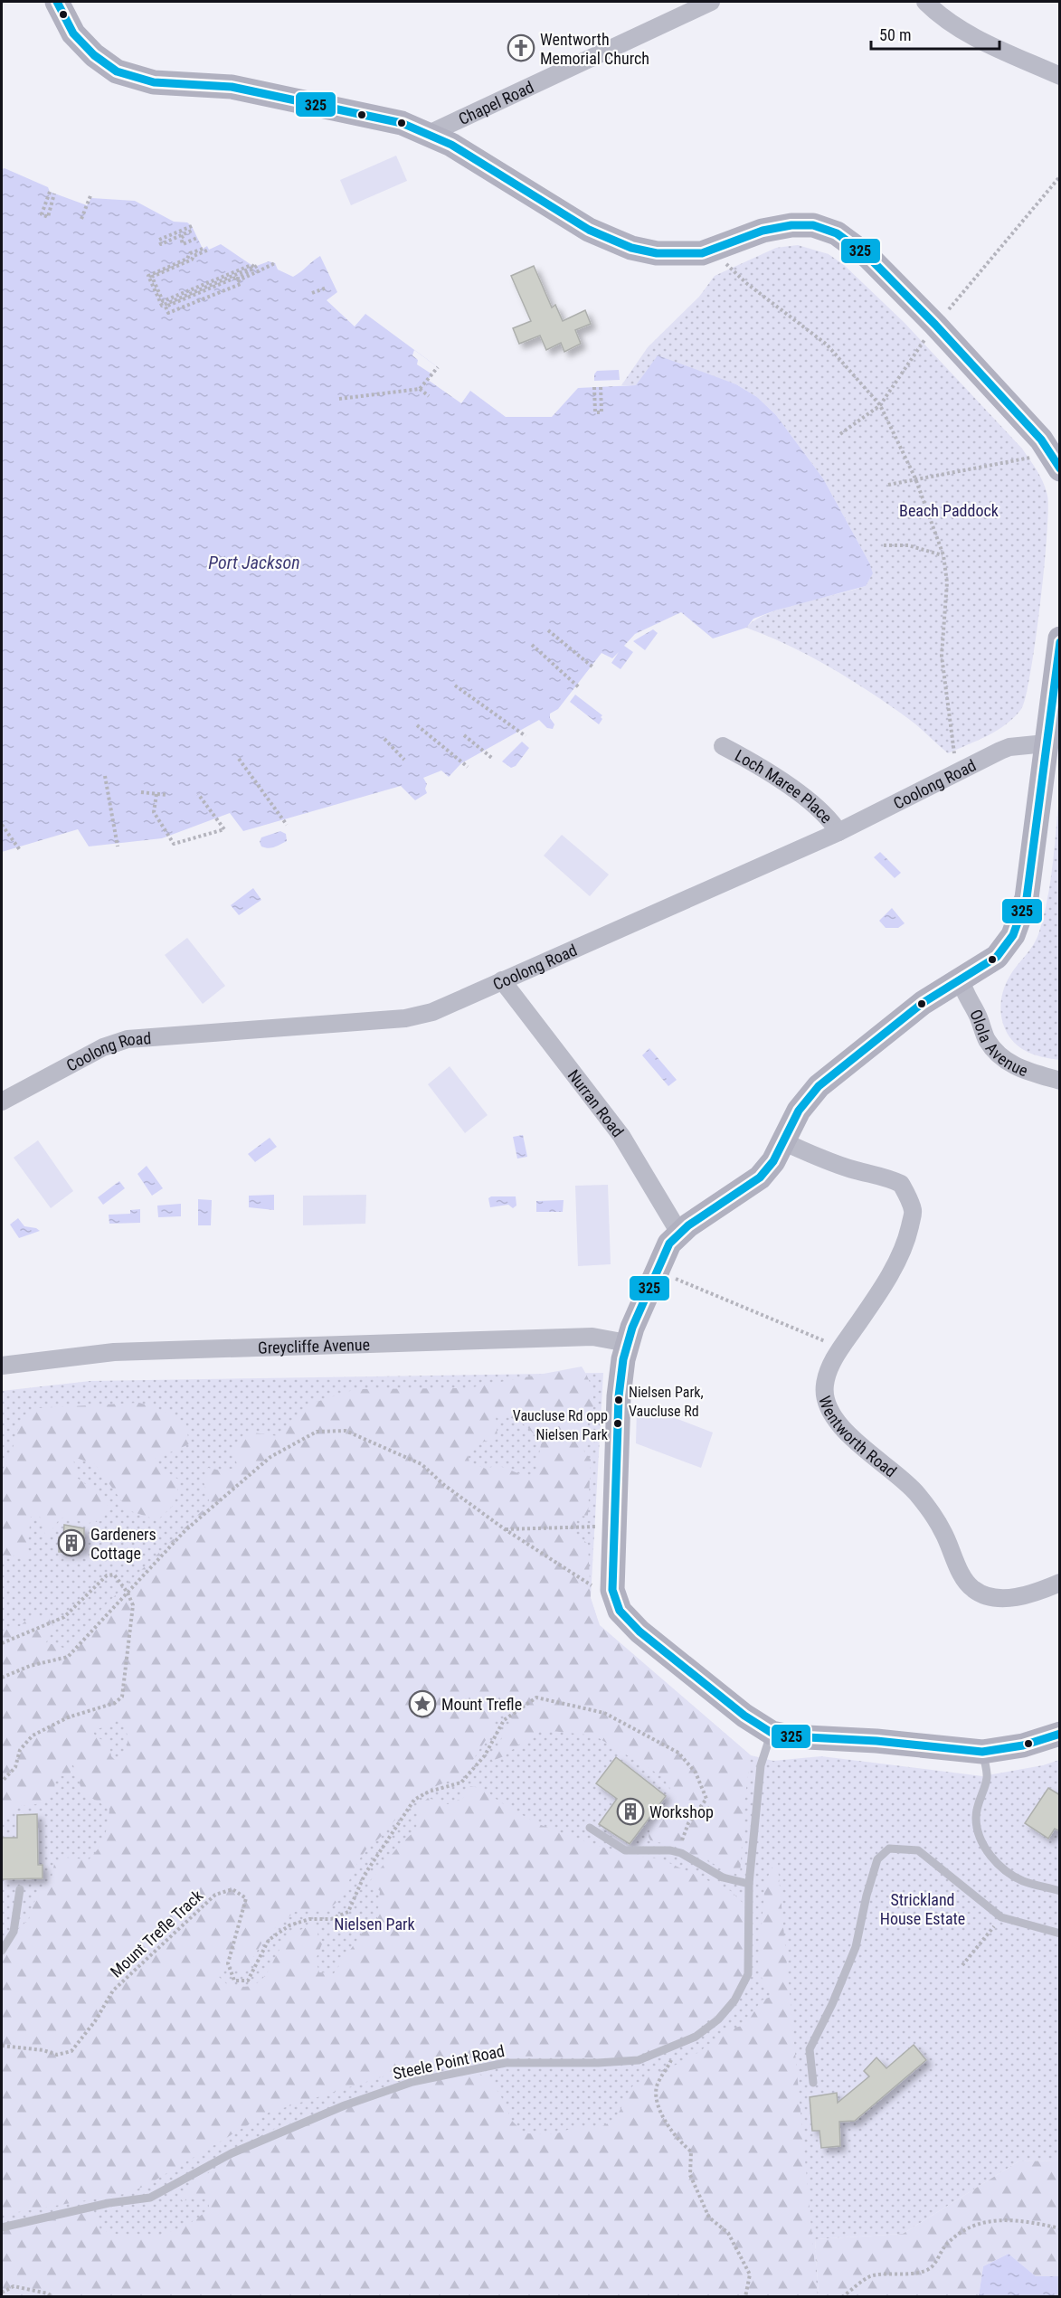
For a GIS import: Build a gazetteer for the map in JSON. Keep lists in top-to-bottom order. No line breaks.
{"streets":{"street":["Chapel Road","Coolong Road","Loch Maree Place","Olola Avenue","Nurran Road","Greycliffe Avenue","Wentworth Road"],"lane":["Steele Point Road"],"path":["Mount Trefle Track"]},"crossings":[["Coolong Road","Loch Maree Place"],["Coolong Road","Nurran Road"]],"water":["Port Jackson"],"parks":["Beach Paddock","Strickland House Estate","Nielsen Park"],"places":{"church":["Wentworth Memorial Church"],"other":["Nielsen Park, Vaucluse Rd","Vaucluse Rd opp Nielsen Park"],"building":["Gardeners Cottage","Workshop"],"place":["Mount Trefle"]},"lines":["transit line 325"],"scale_bar":"50 m"}
